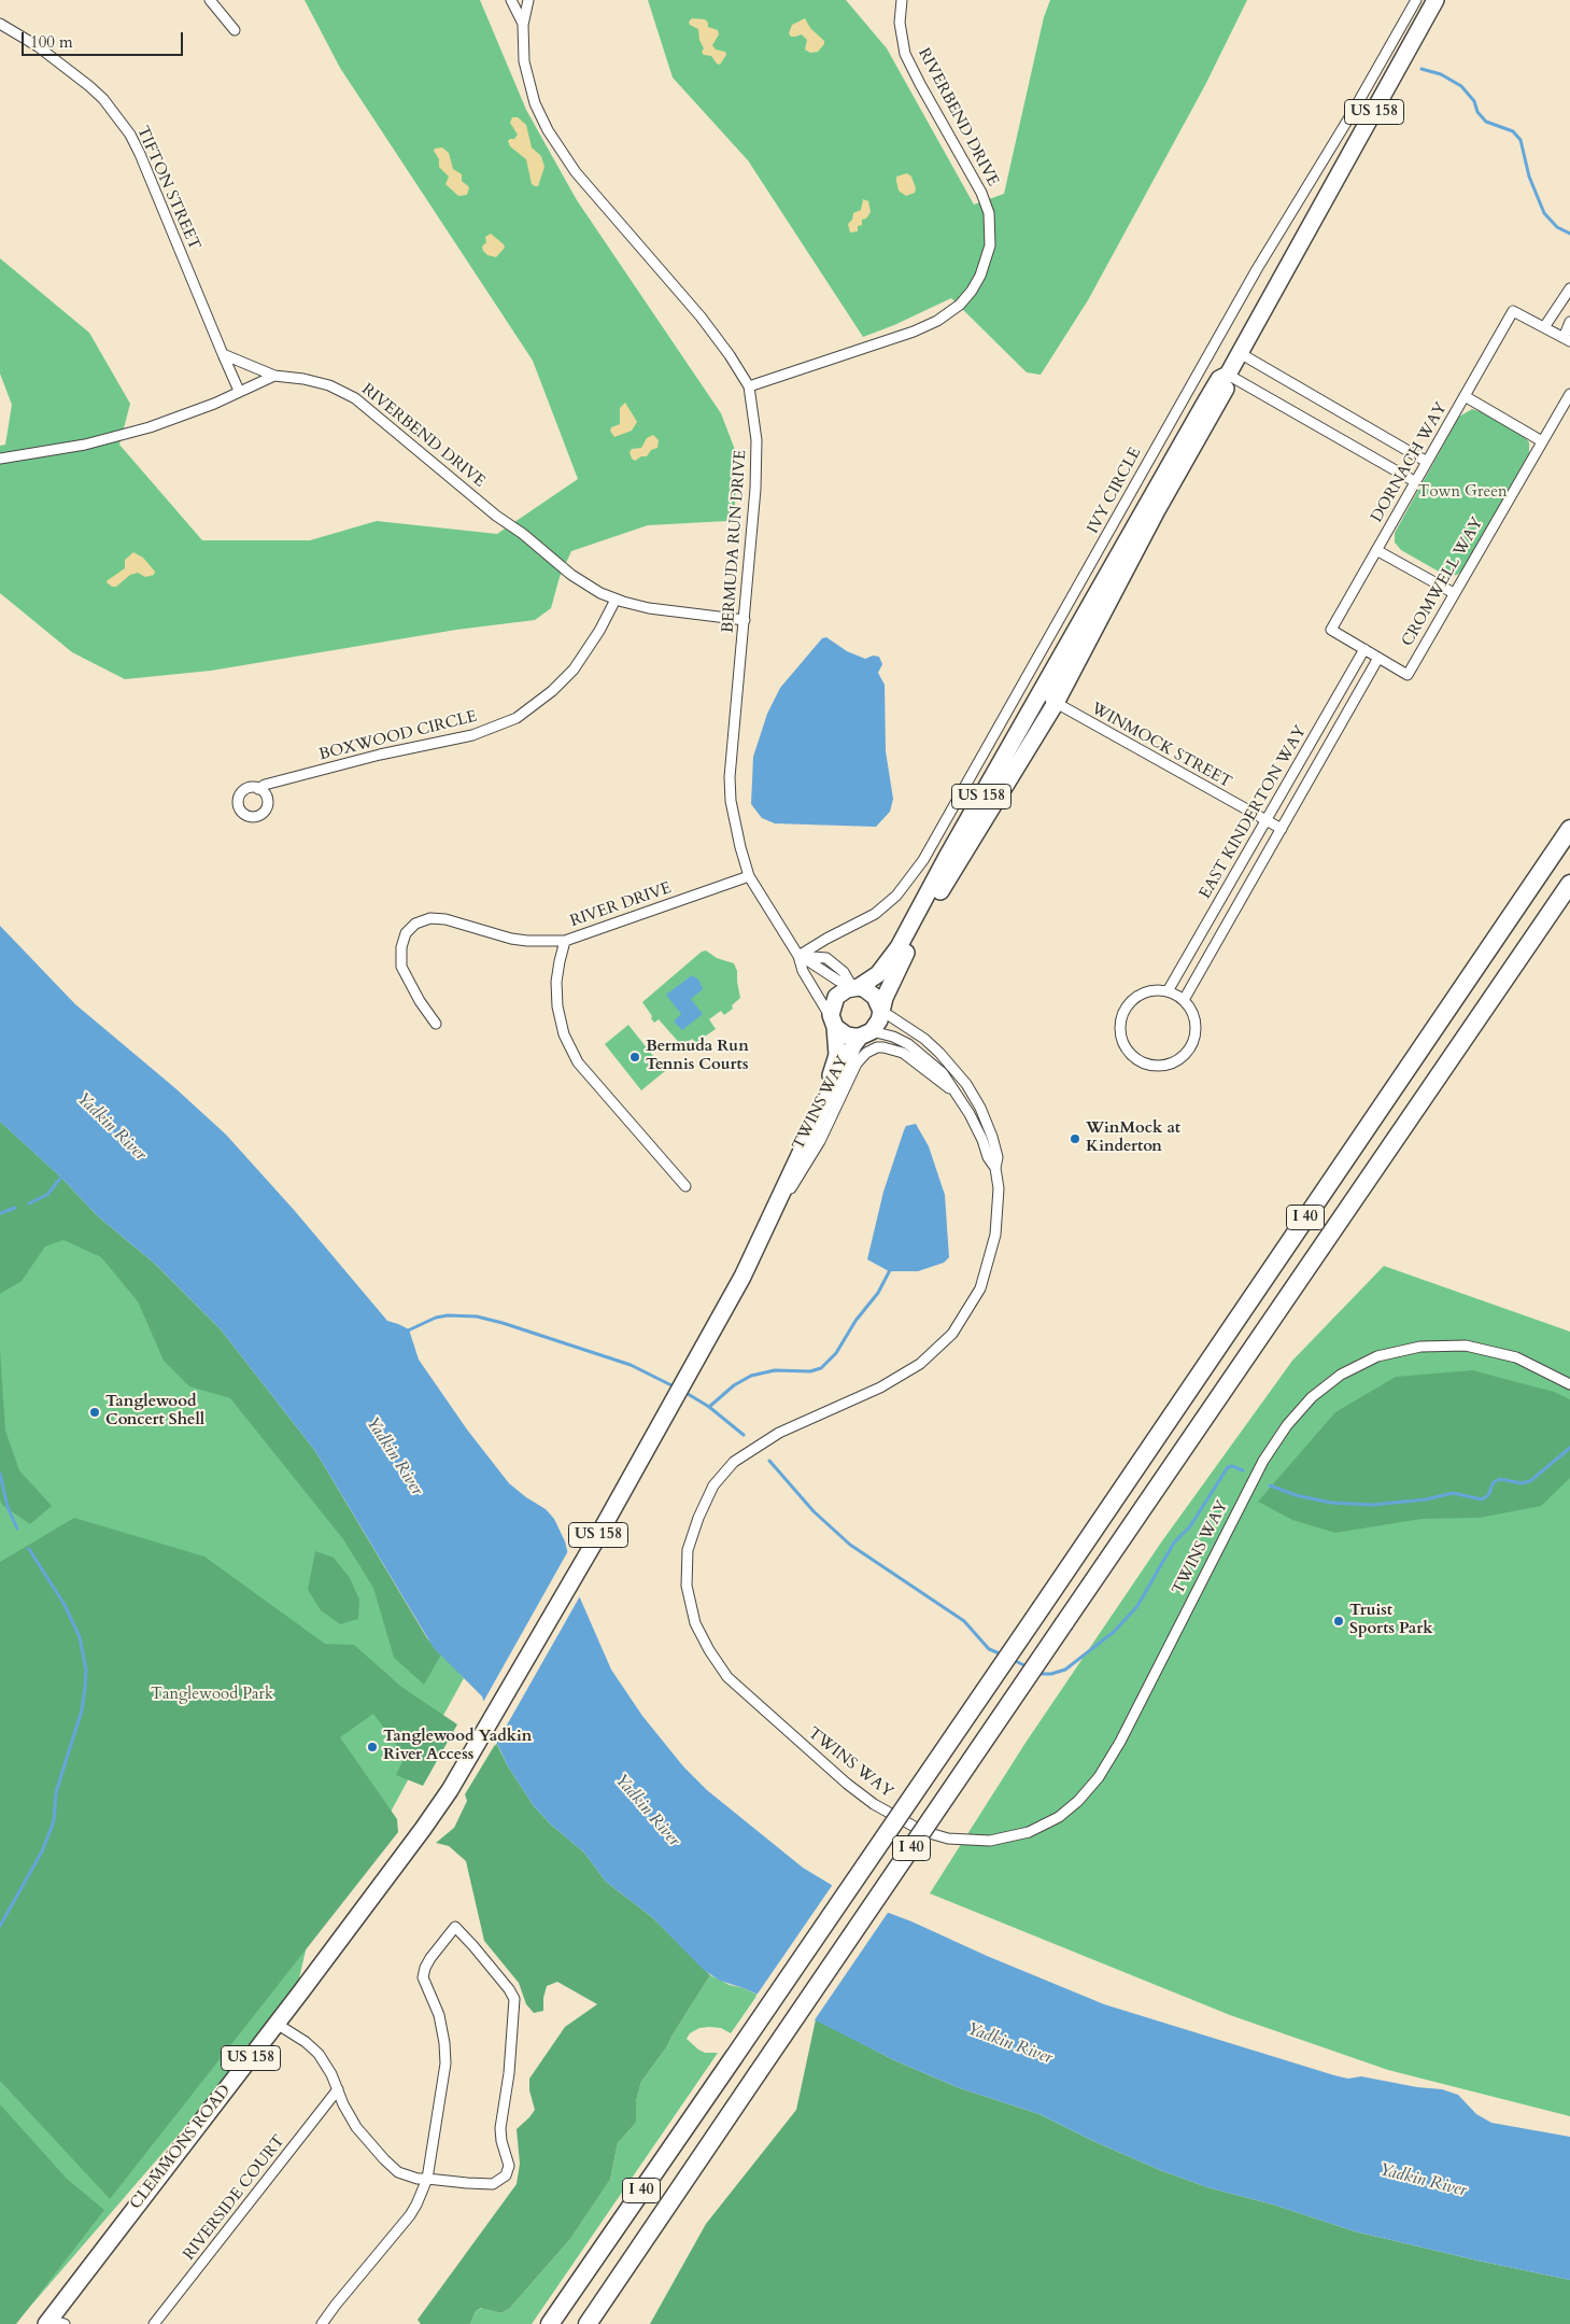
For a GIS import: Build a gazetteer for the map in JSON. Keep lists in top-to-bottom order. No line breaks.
{"streets":{"highway":["I 40"],"main road":["US 158","CLEMMONS ROAD"],"street":["RIVERBEND DRIVE","TIFTON STREET","DORNACH WAY","IVY CIRCLE","BERMUDA RUN DRIVE","CROMWELL WAY","BOXWOOD CIRCLE","WINMOCK STREET","EAST KINDERTON WAY","RIVER DRIVE","TWINS WAY","RIVERSIDE COURT"]},"crossings":[["US 158","BERMUDA RUN DRIVE"],["US 158","WINMOCK STREET"],["US 158","TWINS WAY"],["US 158","CLEMMONS ROAD"],["RIVERBEND DRIVE","TIFTON STREET"],["RIVERBEND DRIVE","BERMUDA RUN DRIVE"],["RIVERBEND DRIVE","BOXWOOD CIRCLE"],["DORNACH WAY","EAST KINDERTON WAY"],["IVY CIRCLE","BERMUDA RUN DRIVE"],["BERMUDA RUN DRIVE","RIVER DRIVE"],["BERMUDA RUN DRIVE","TWINS WAY"],["CROMWELL WAY","EAST KINDERTON WAY"],["WINMOCK STREET","EAST KINDERTON WAY"],["TWINS WAY","CLEMMONS ROAD"]],"water":["Yadkin River"],"parks":["Town Green","Tanglewood Park"],"places":["Bermuda Run Tennis Courts","WinMock at Kinderton","Tanglewood Concert Shell","Truist Sports Park","Tanglewood Yadkin River Access"],"scale_bar":"100 m"}
